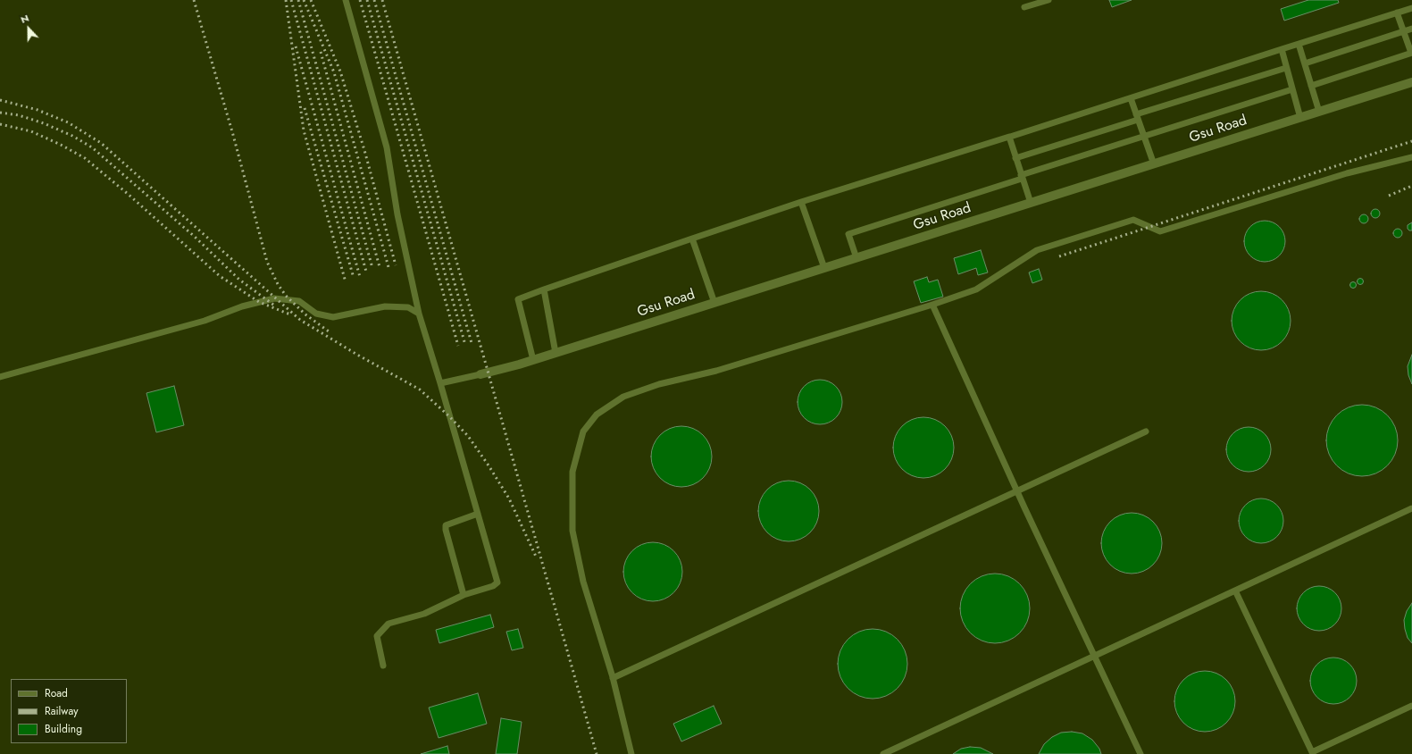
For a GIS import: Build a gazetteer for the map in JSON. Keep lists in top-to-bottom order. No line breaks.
{"streets":{"street":["Gsu Road"]},"legend":["Road","Railway","Building"],"north":"top"}
